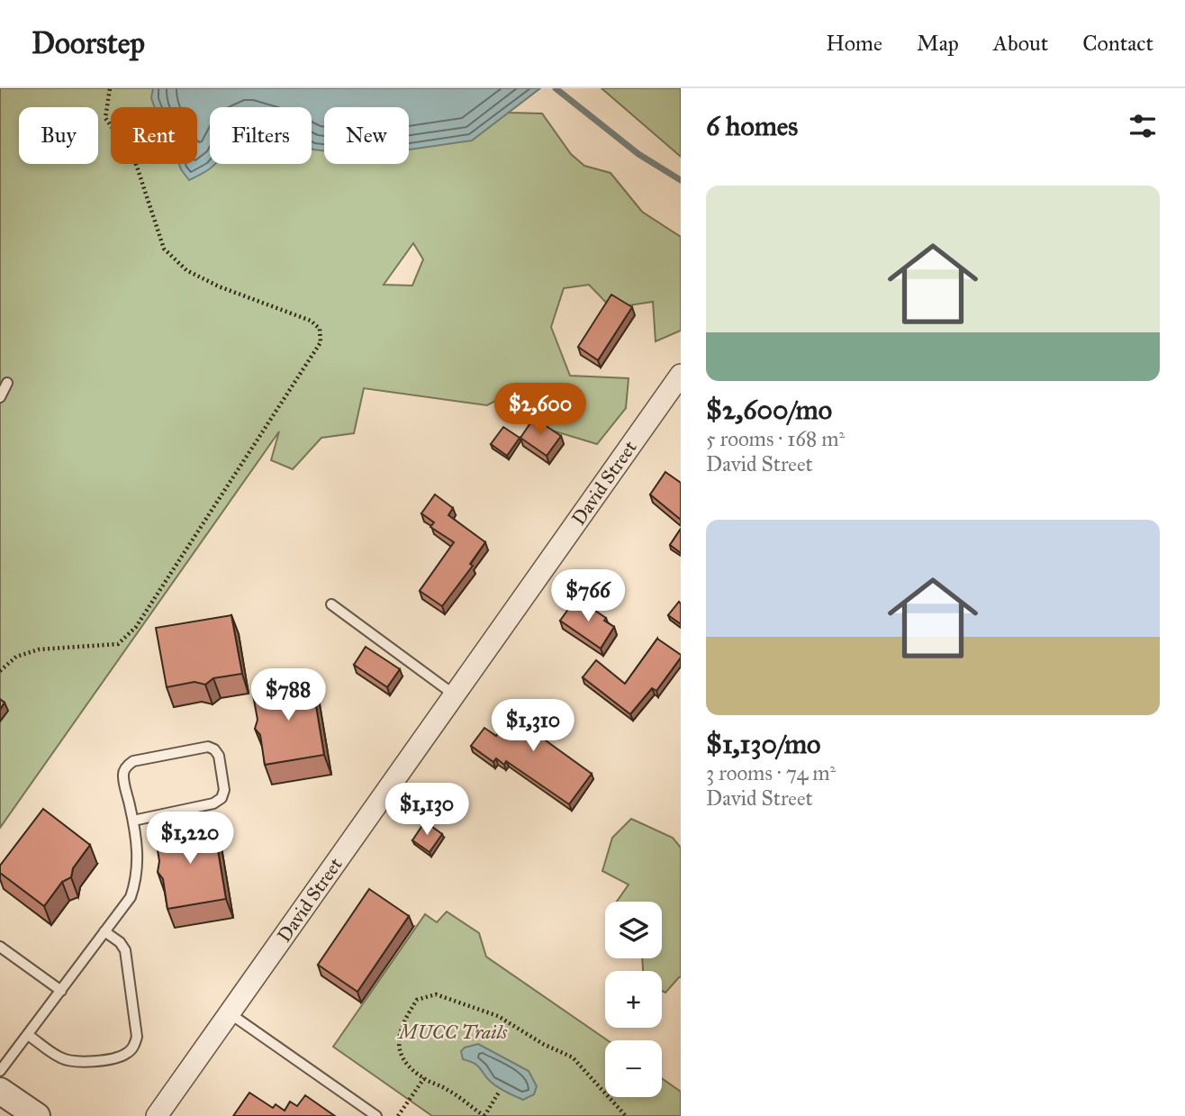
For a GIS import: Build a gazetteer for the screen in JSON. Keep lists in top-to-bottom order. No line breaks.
{"streets":{"street":["David Street"]},"parks":["MUCC Trails"],"page":{"header":"Doorstep","nav":["Home","Map","About","Contact"],"heading":"6 homes","chip":["Buy","Rent","Filters","New"],"list":[{"name":"$2,600/mo","note":"5 rooms · 168 m² · David Street"},{"name":"$1,130/mo","note":"3 rooms · 74 m² · David Street"}],"price":["$2,600","$766","$788","$1,310","$1,130","$1,220"],"map_buttons":["+","−"]}}
